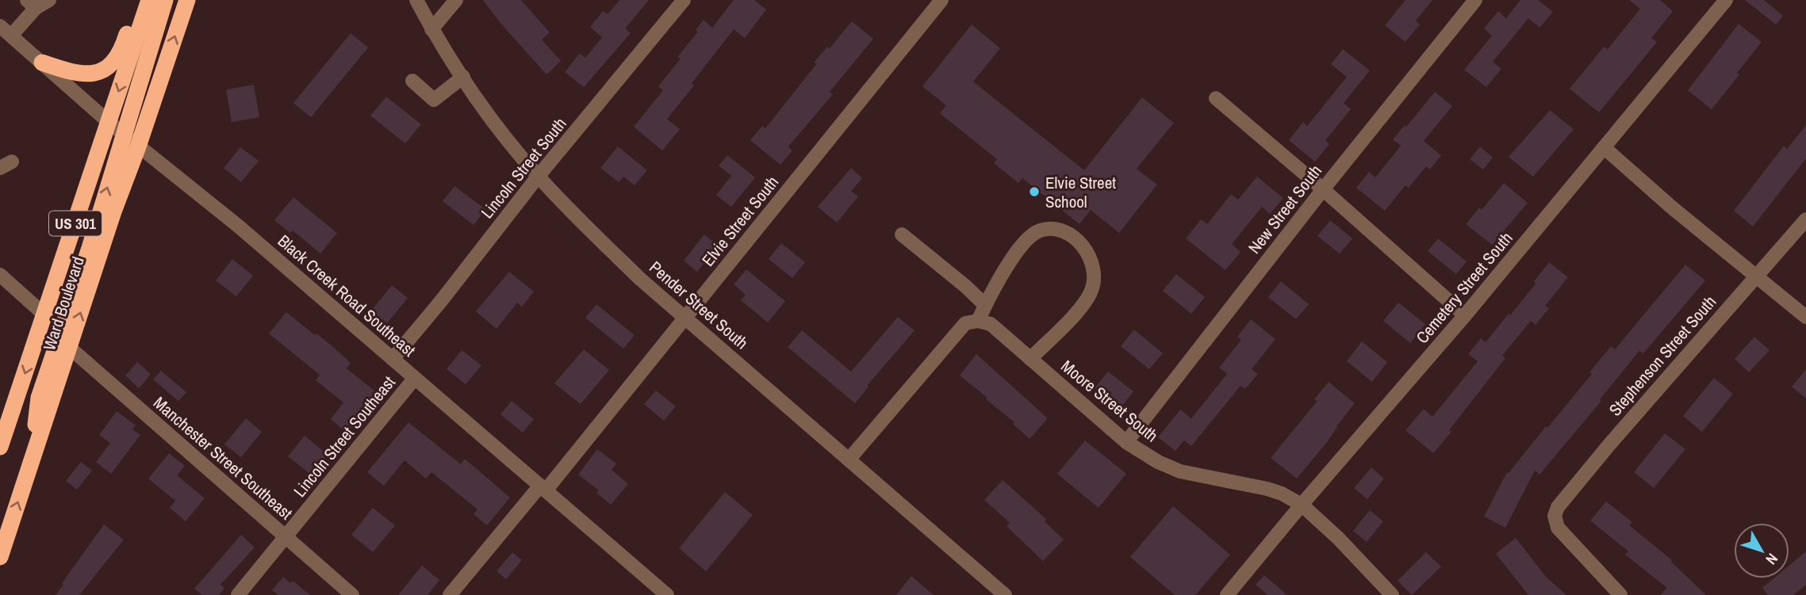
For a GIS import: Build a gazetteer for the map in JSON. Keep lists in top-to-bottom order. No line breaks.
{"streets":{"highway":["US 301","Ward Boulevard"],"street":["Lincoln Street South","New Street South","Elvie Street South","Cemetery Street South","Black Creek Road Southeast","Pender Street South","Stephenson Street South","Moore Street South","Lincoln Street Southeast","Manchester Street Southeast"]},"crossings":[["Lincoln Street South","Black Creek Road Southeast"],["Lincoln Street South","Pender Street South"],["New Street South","Moore Street South"],["Elvie Street South","Black Creek Road Southeast"],["Elvie Street South","Pender Street South"],["Cemetery Street South","Moore Street South"],["Black Creek Road Southeast","Ward Boulevard"],["Black Creek Road Southeast","Lincoln Street Southeast"],["Ward Boulevard","Manchester Street Southeast"],["Lincoln Street Southeast","Manchester Street Southeast"]],"places":["Elvie Street School"],"north":"bottom right"}
